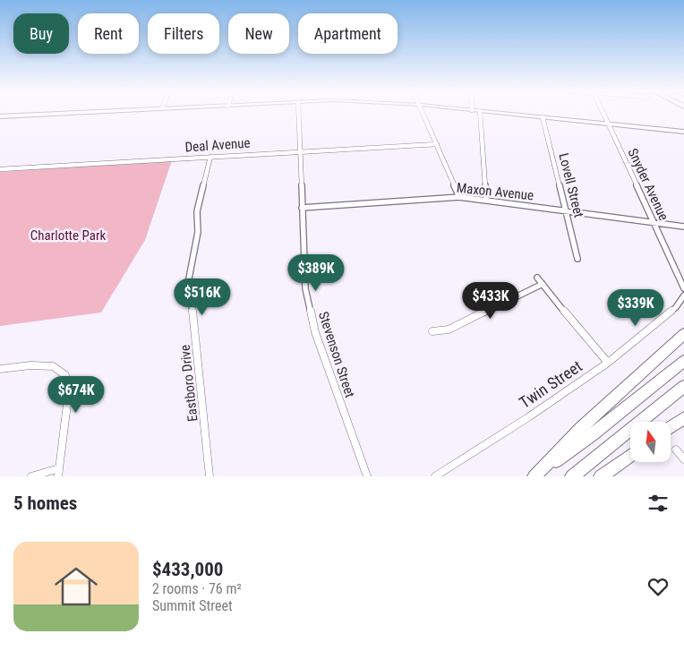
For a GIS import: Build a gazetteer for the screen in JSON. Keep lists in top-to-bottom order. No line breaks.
{"streets":{"street":["Deal Avenue","Snyder Avenue","Lovell Street","Maxon Avenue","Stevenson Street","Eastboro Drive","Twin Street"]},"crossings":[["Deal Avenue","Stevenson Street"],["Deal Avenue","Eastboro Drive"],["Snyder Avenue","Maxon Avenue"],["Lovell Street","Maxon Avenue"],["Maxon Avenue","Stevenson Street"]],"parks":["Charlotte Park"],"north":"top","page":{"chip":["Buy","Rent","Filters","New","Apartment"],"price":["$389K","$516K","$433K","$339K","$674K"],"heading":"5 homes","list":[{"name":"$433,000","note":"2 rooms · 76 m² · Summit Street"}]}}
